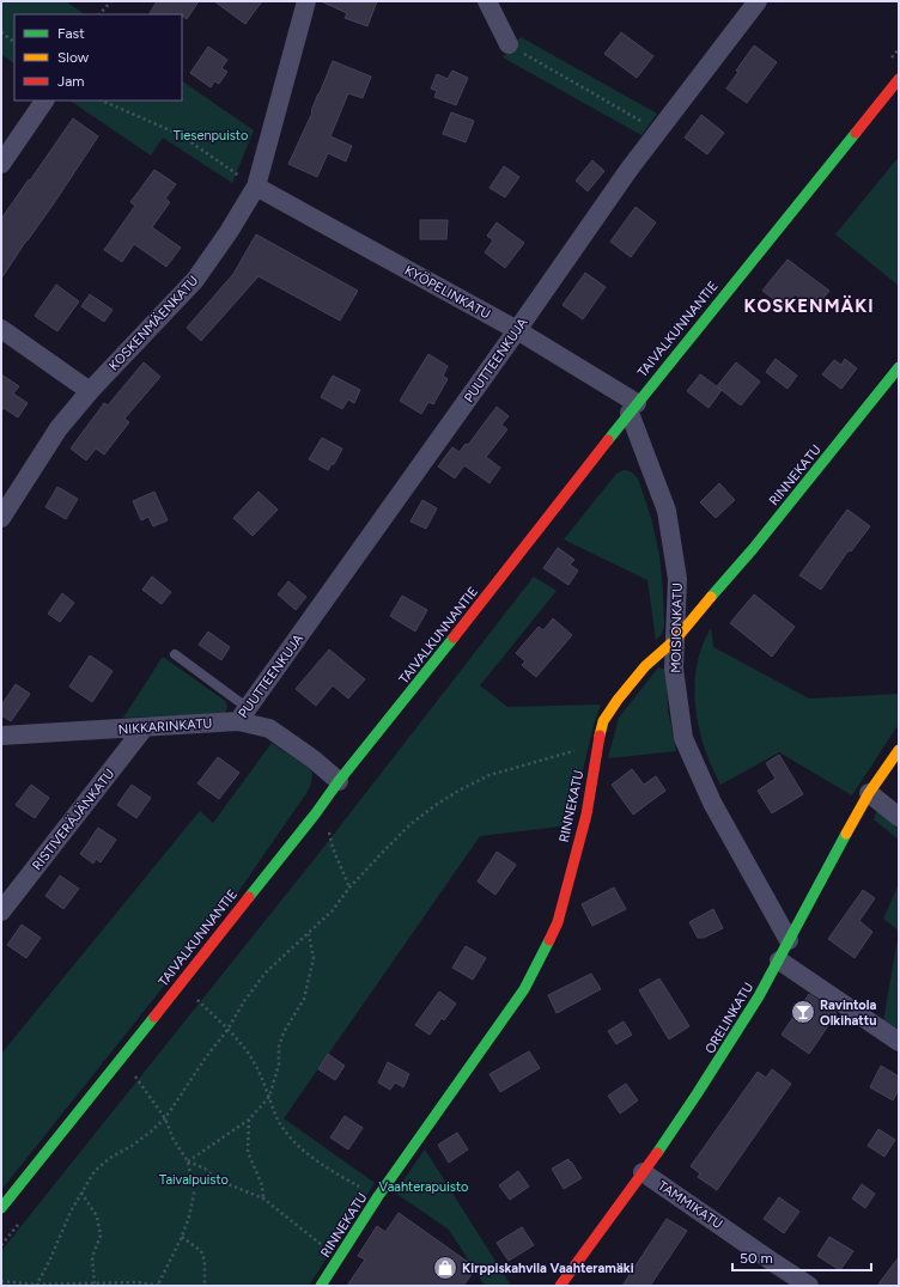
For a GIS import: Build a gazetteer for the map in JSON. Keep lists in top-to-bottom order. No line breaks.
{"streets":{"street":["KYÖPELINKATU","KOSKENMÄENKATU","TAIVALKUNNANTIE","PUUTTEENKUJA","RINNEKATU","MOISIONKATU","NIKKARINKATU","RISTIVERÄJÄNKATU","ORELINKATU","TAMMIKATU"]},"crossings":[["KYÖPELINKATU","KOSKENMÄENKATU"],["KYÖPELINKATU","TAIVALKUNNANTIE"],["KYÖPELINKATU","PUUTTEENKUJA"],["KYÖPELINKATU","MOISIONKATU"],["TAIVALKUNNANTIE","MOISIONKATU"],["TAIVALKUNNANTIE","NIKKARINKATU"],["PUUTTEENKUJA","NIKKARINKATU"],["RINNEKATU","MOISIONKATU"],["MOISIONKATU","ORELINKATU"],["NIKKARINKATU","RISTIVERÄJÄNKATU"],["ORELINKATU","TAMMIKATU"]],"districts":["KOSKENMÄKI"],"parks":["Tiesenpuisto","Taivalpuisto","Vaahterapuisto"],"places":{"bar":["Ravintola Olkihattu"],"shop":["Kirppiskahvila Vaahteramäki"]},"legend":["Fast","Slow","Jam"],"scale_bar":"50 m"}
